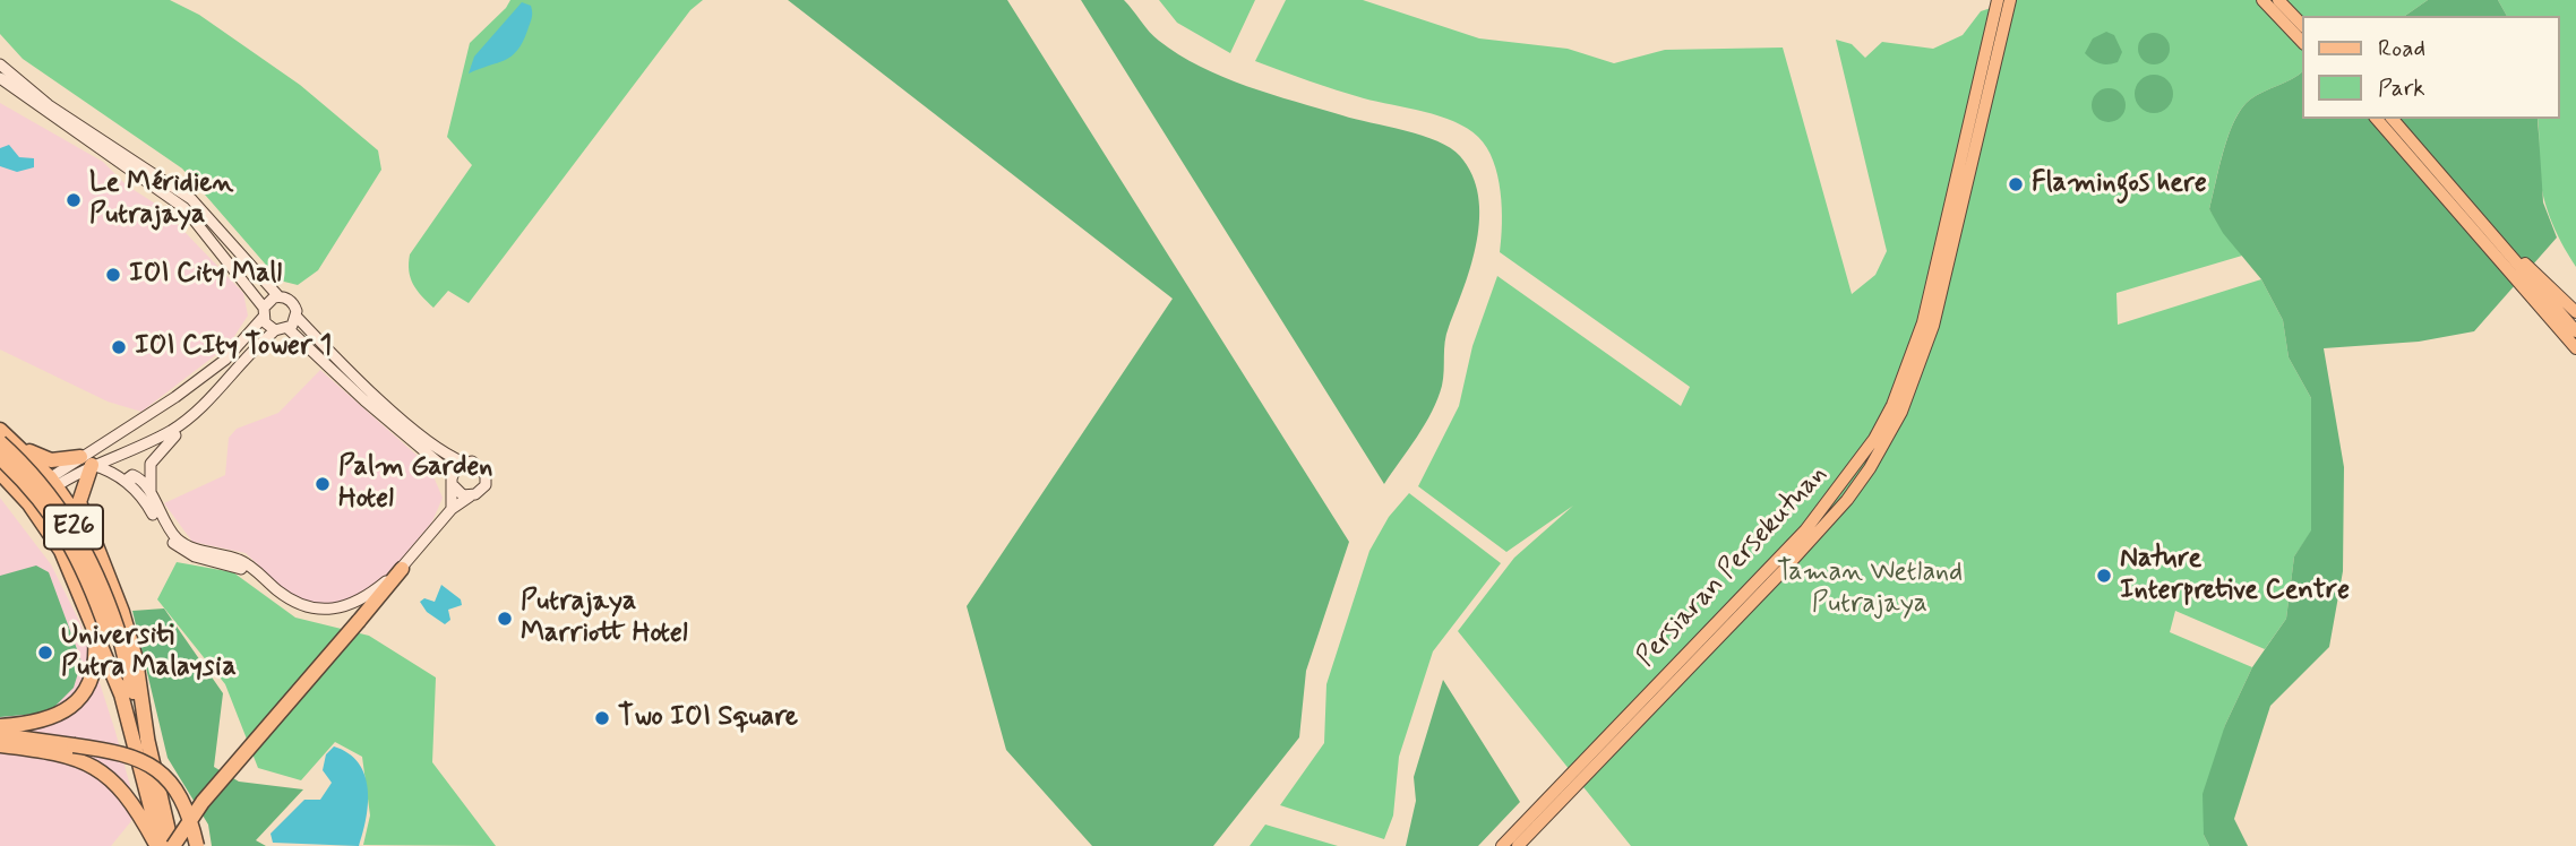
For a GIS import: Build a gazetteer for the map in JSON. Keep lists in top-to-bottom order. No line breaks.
{"streets":{"highway":["E26"],"main road":["Persiaran Persekutuan"]},"parks":["Taman Wetland Putrajaya"],"places":["Flamingos here","Le Méridien Putrajaya","IOI City Mall","IOI CIty Tower 1","Palm Garden Hotel","Nature Interpretive Centre","Putrajaya Marriott Hotel","Universiti Putra Malaysia","Two IOI Square"],"legend":["Road","Park"]}
